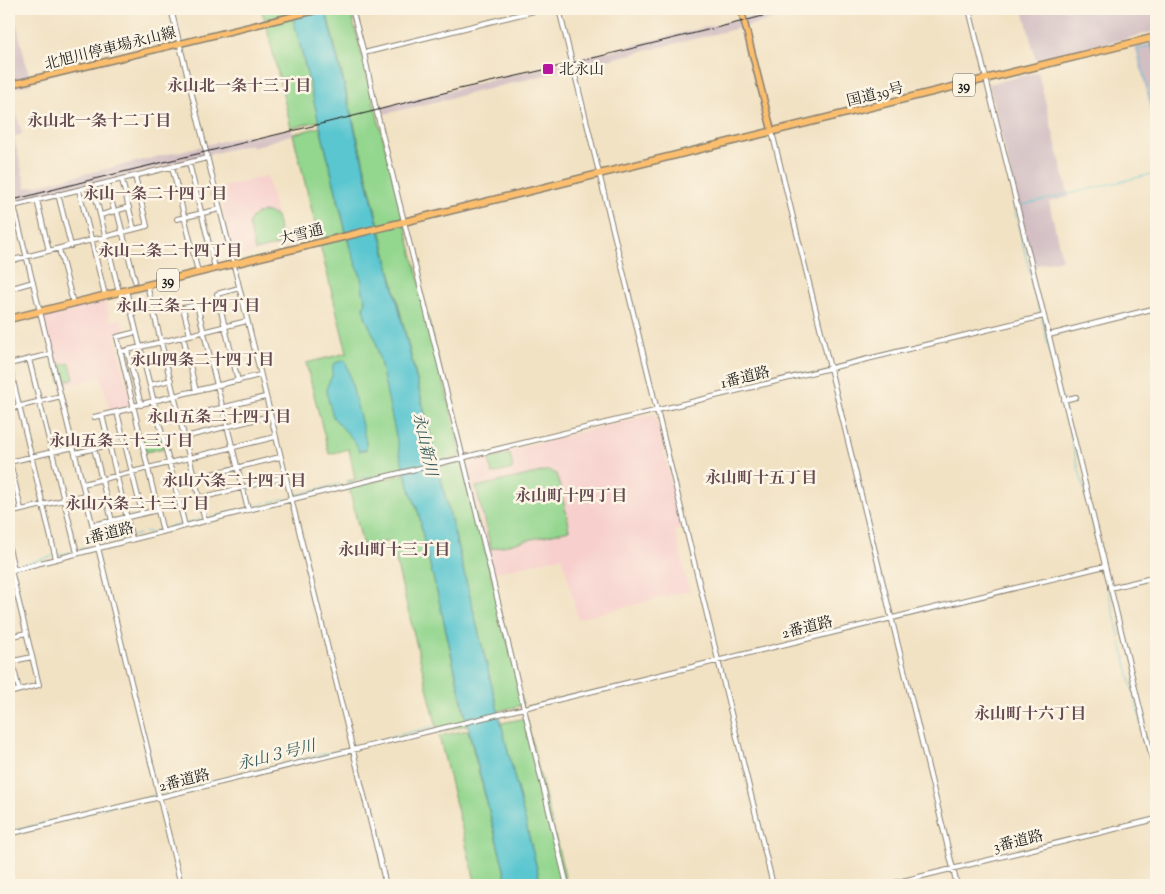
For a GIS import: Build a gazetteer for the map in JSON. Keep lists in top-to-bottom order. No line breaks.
{"streets":{"highway":["39","国道39号","大雪通"],"main road":["北旭川停車場永山線"],"street":["1番道路","2番道路","3番道路"]},"crossings":[["国道39号","大雪通"]],"districts":["永山北一条十三丁目","永山北一条十二丁目","永山一条二十四丁目","永山二条二十四丁目","永山三条二十四丁目","永山四条二十四丁目","永山五条二十四丁目","永山五条二十三丁目","永山町十五丁目","永山六条二十四丁目","永山町十四丁目","永山六条二十三丁目","永山町十三丁目","永山町十六丁目"],"water":["永山新川","永山３号川"],"places":{"transit":["北永山"]}}
